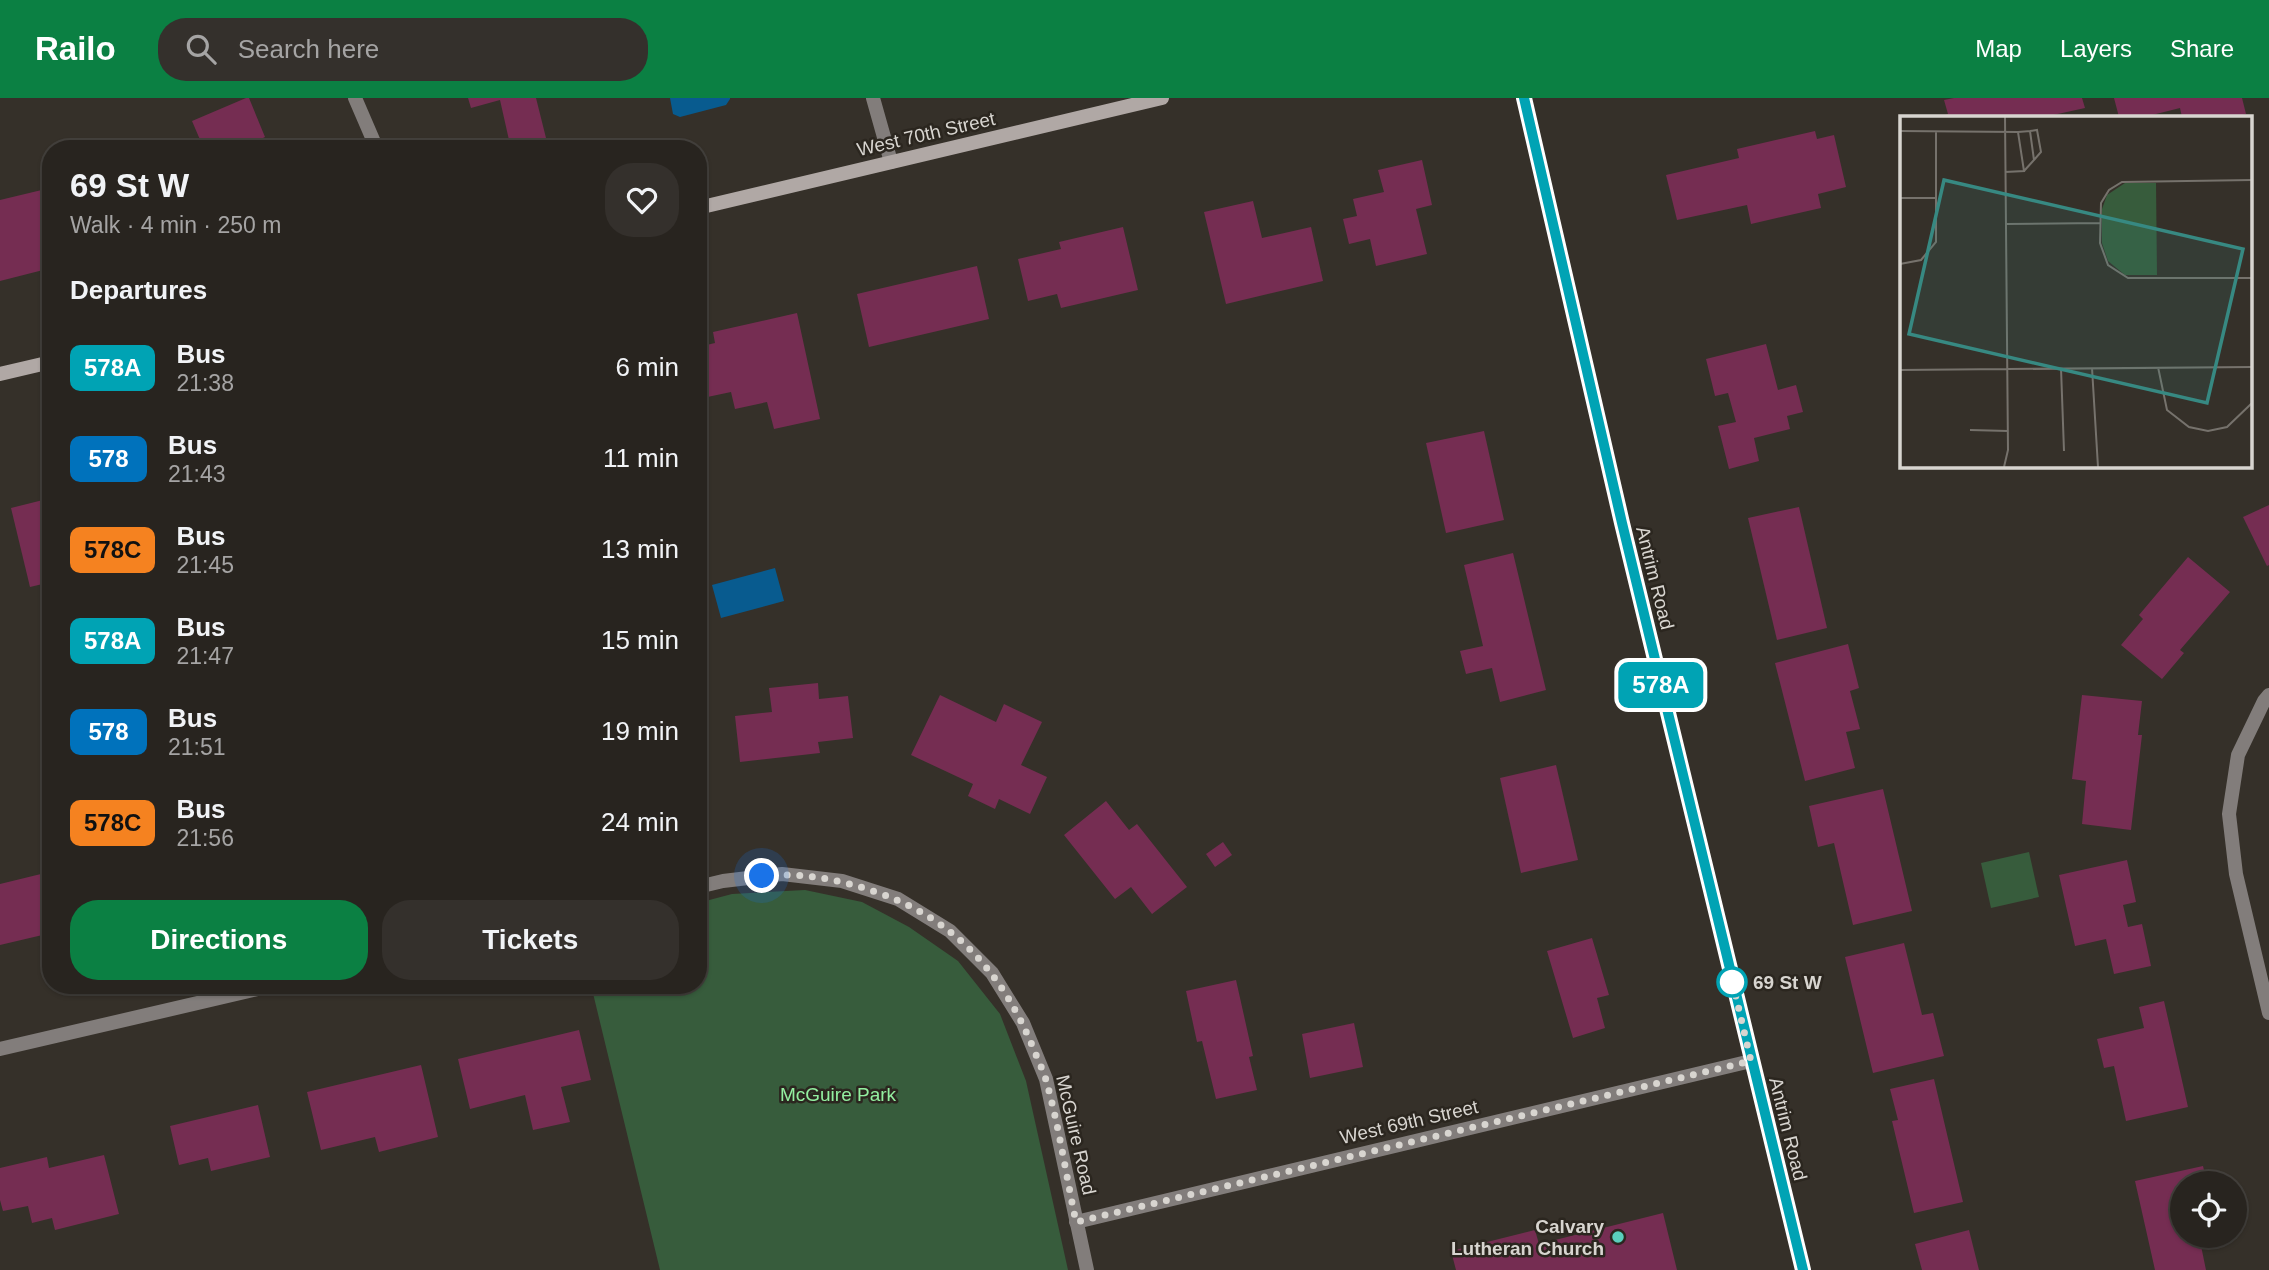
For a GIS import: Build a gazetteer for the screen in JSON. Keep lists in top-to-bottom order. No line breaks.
{"streets":{"street":["West 70th Street","Antrim Road","West 69th Street","McGuire Road"]},"crossings":[["Antrim Road","West 69th Street"],["West 69th Street","McGuire Road"]],"parks":["McGuire Park"],"places":["69 St W","Calvary Lutheran Church"],"lines":["bus line 578A"],"page":{"header":"Railo","search":"Search here","nav":["Map","Layers","Share"],"on_map":"578A","heading":[["69 St W","Walk · 4 min · 250 m"],"Departures"],"list":[{"mark":"578A","name":"Bus","note":"21:38","value":"6 min"},{"mark":"578","name":"Bus","note":"21:43","value":"11 min"},{"mark":"578C","name":"Bus","note":"21:45","value":"13 min"},{"mark":"578A","name":"Bus","note":"21:47","value":"15 min"},{"mark":"578","name":"Bus","note":"21:51","value":"19 min"},{"mark":"578C","name":"Bus","note":"21:56","value":"24 min"}],"buttons":["Directions","Tickets"]}}
